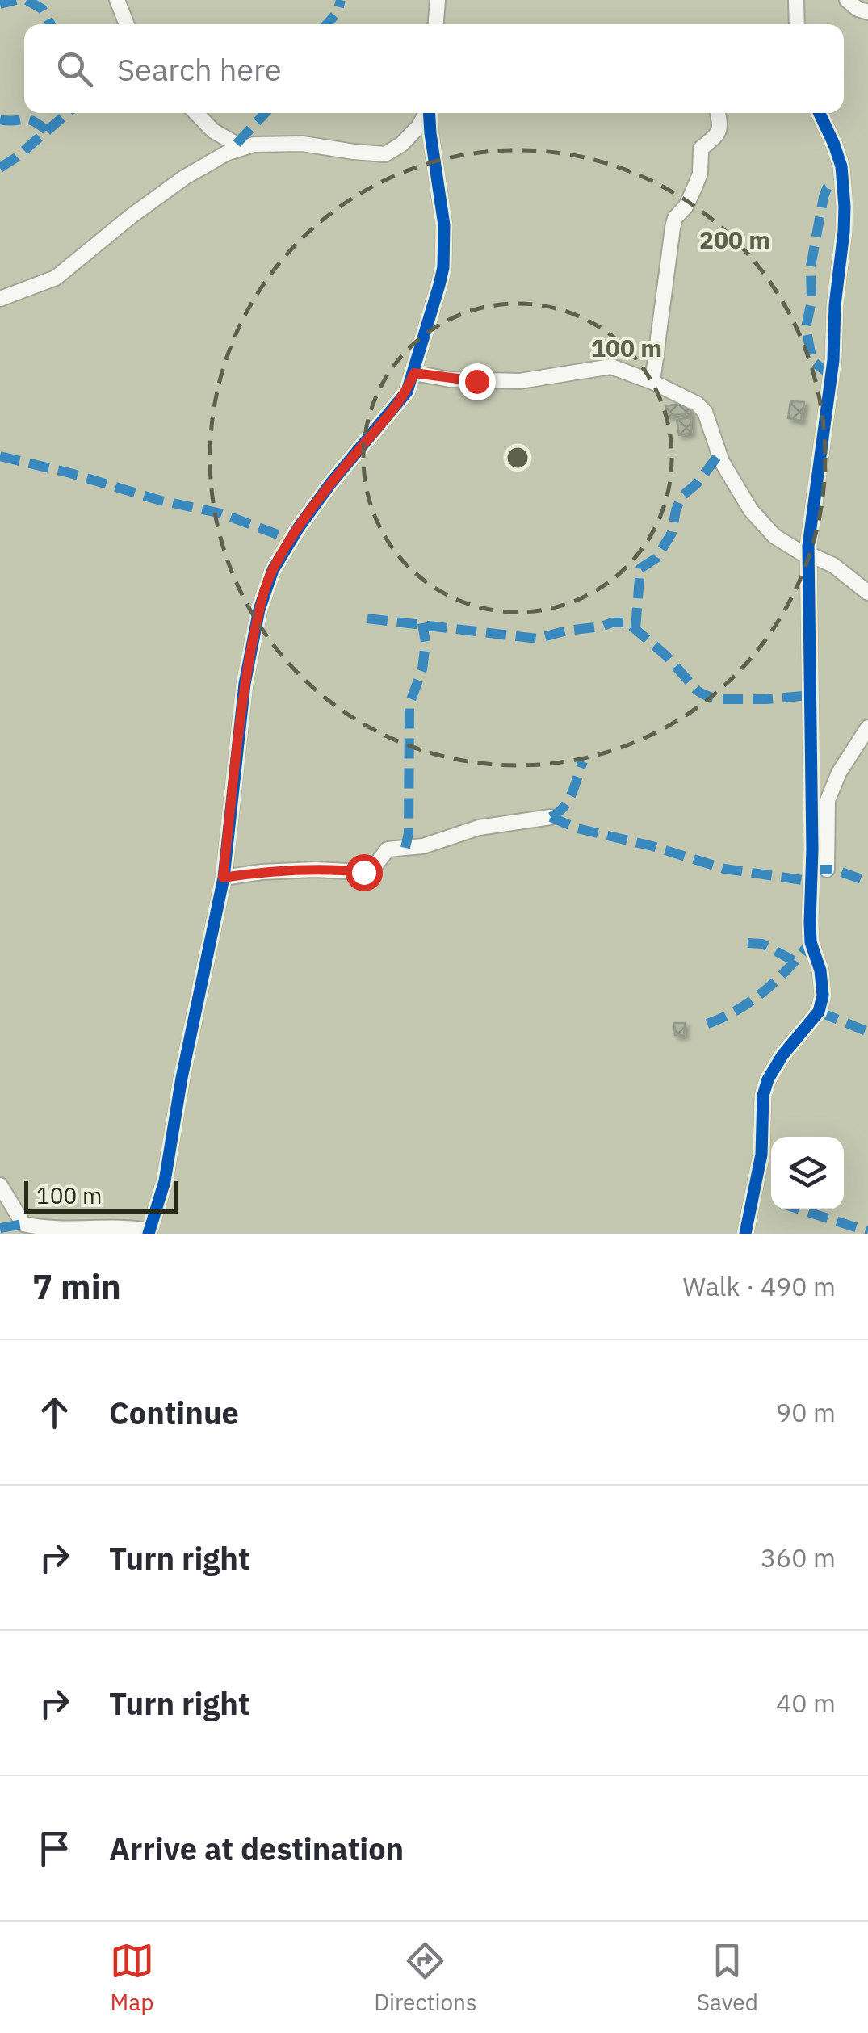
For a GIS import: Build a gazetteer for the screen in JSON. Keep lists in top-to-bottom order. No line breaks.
{"scale_bar":"100 m","page":{"search":"Search here","scale":"100 m","heading":["7 min","Walk · 490 m"],"list":[["Continue","90 m"],["Turn right","360 m"],["Turn right","40 m"],"Arrive at destination"],"nav":["Map","Directions","Saved"]},"rings":["200 m","100 m"]}
